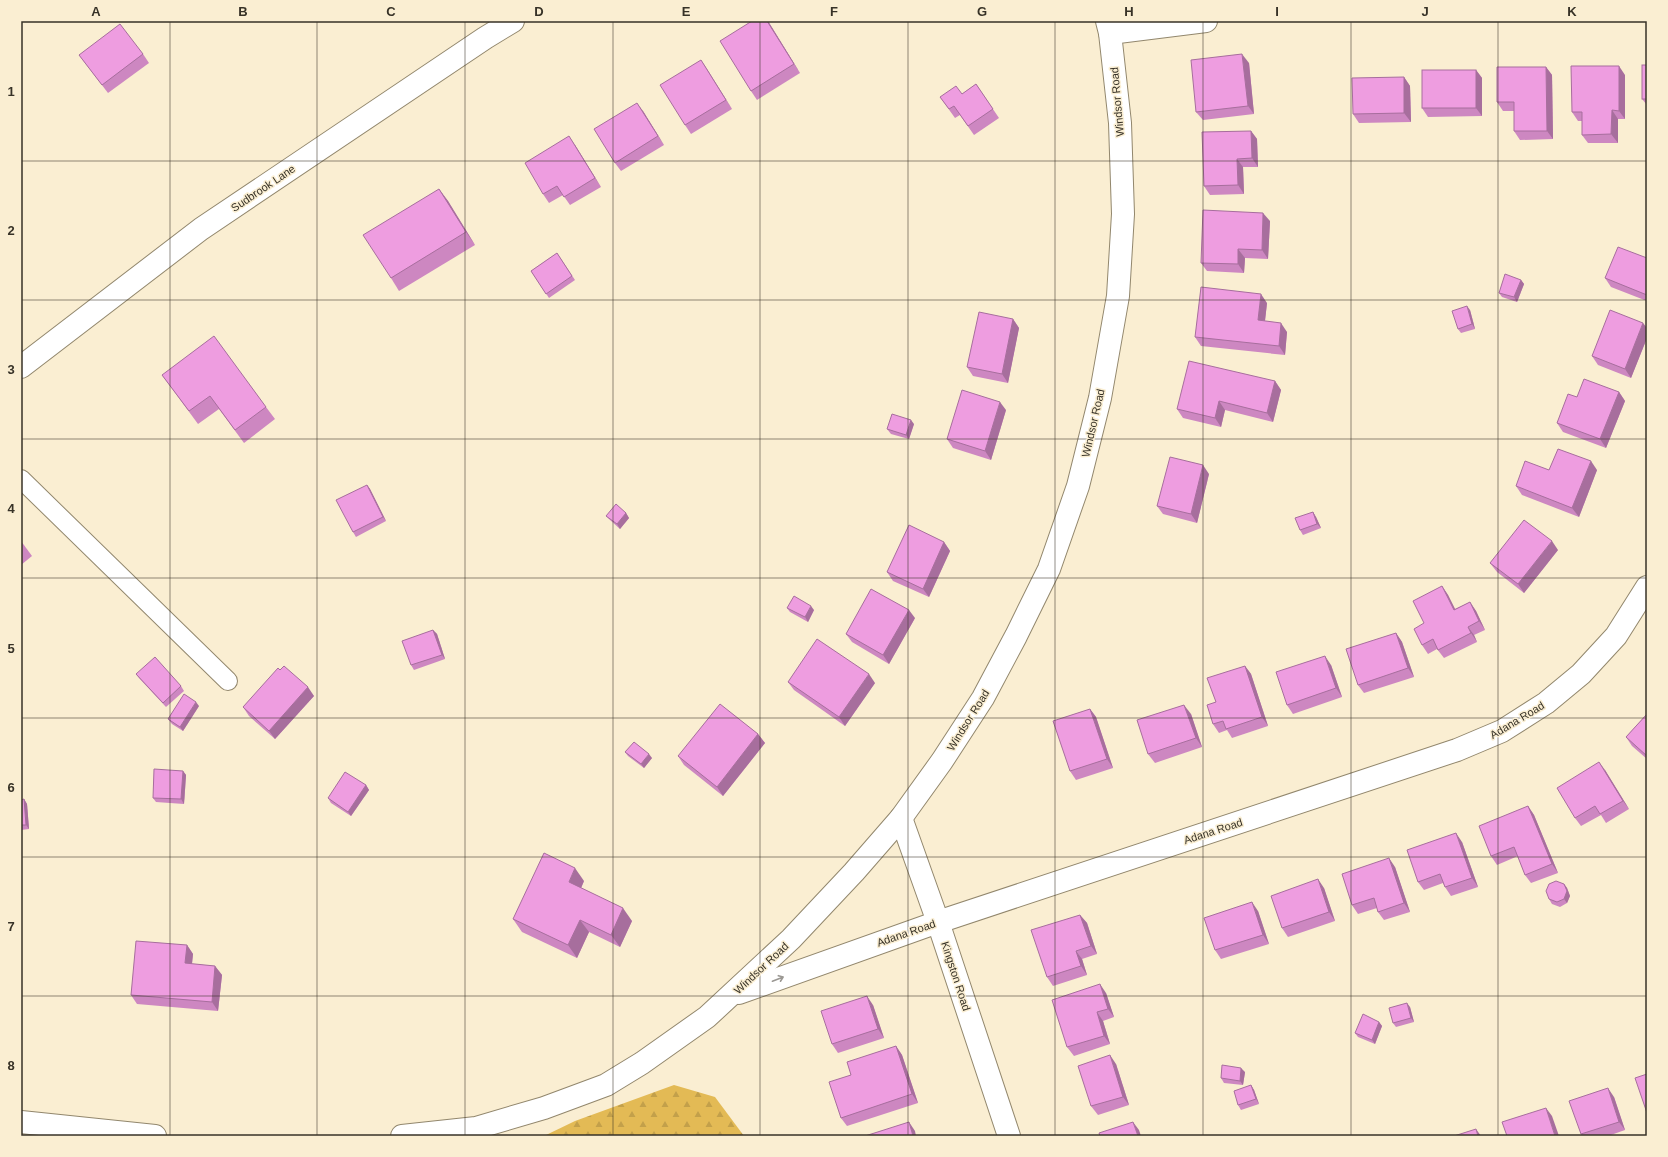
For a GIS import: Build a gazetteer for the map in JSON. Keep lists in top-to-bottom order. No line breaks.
{"streets":{"street":["Windsor Road","Sudbrook Lane","Adana Road","Kingston Road"]},"crossings":[["Windsor Road","Adana Road"],["Windsor Road","Kingston Road"],["Adana Road","Kingston Road"]],"grid":{"columns":["A","B","C","D","E","F","G","H","I","J","K"],"rows":["1","2","3","4","5","6","7","8"]}}
